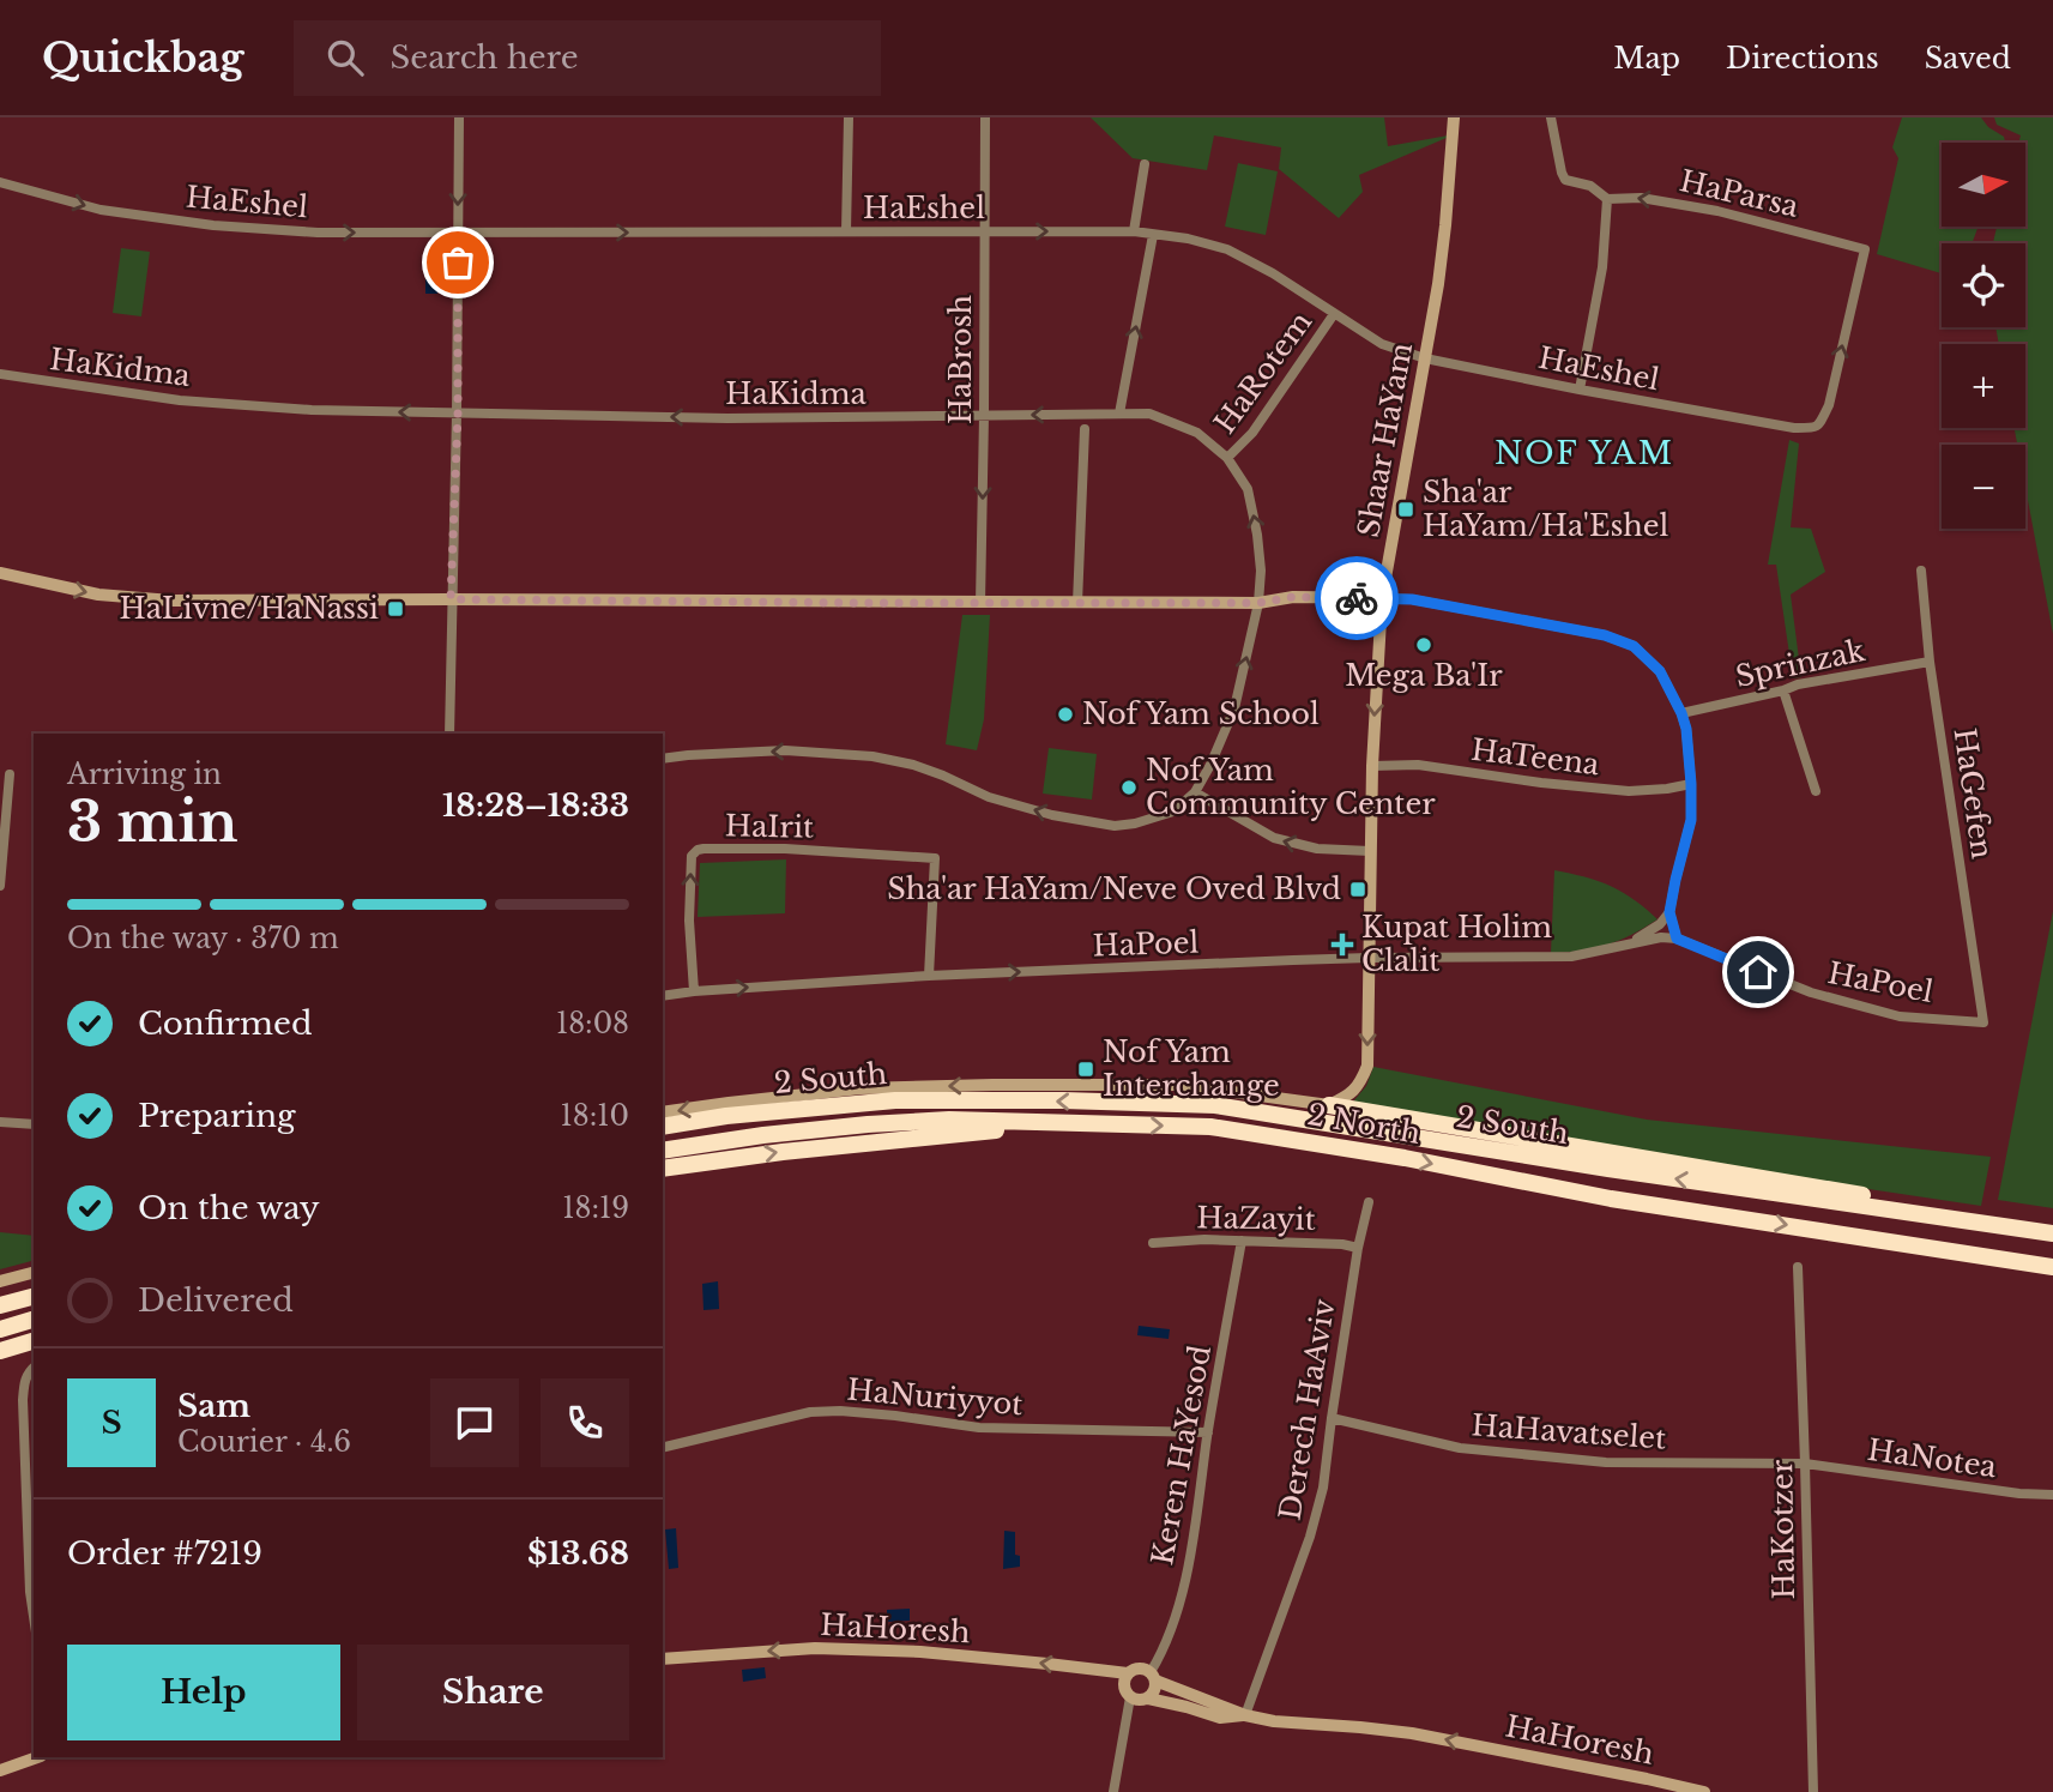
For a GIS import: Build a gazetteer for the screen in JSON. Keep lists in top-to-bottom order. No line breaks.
{"streets":{"highway":["2 South","2 North"],"street":["HaParsa","HaEshel","HaBrosh","HaKidma","HaRotem","Shaar HaYam","Sprinzak","HaTeena","HaGefen","HaIrit","HaPoel","HaZayit","HaNuriyyot","Derech HaAviv","HaHavatselet","Keren HaYesod","HaNotea","HaKotzer","HaHoresh"]},"crossings":[["HaParsa","HaEshel"],["HaEshel","HaBrosh"],["HaEshel","HaRotem"],["HaEshel","Shaar HaYam"],["HaBrosh","HaKidma"],["HaKidma","HaRotem"],["Shaar HaYam","HaTeena"],["Shaar HaYam","HaPoel"],["Sprinzak","HaGefen"],["HaGefen","HaPoel"],["HaIrit","HaPoel"],["HaZayit","Derech HaAviv"],["HaZayit","Keren HaYesod"],["HaNuriyyot","Keren HaYesod"],["Derech HaAviv","HaHavatselet"],["Derech HaAviv","HaHoresh"],["HaHavatselet","HaNotea"],["HaHavatselet","HaKotzer"],["Keren HaYesod","HaHoresh"],["HaNotea","HaKotzer"]],"one_way":["HaEshel","HaBrosh","HaPoel","HaHoresh"],"districts":["NOF YAM"],"places":{"transit":["Sha'ar HaYam/Ha'Eshel","HaLivne/HaNassi","Sha'ar HaYam/Neve Oved Blvd","Nof Yam Interchange"],"other":["Mega Ba'Ir","Nof Yam School","Nof Yam Community Center"],"health":["Kupat Holim Clalit"]},"north":"right","page":{"header":"Quickbag","search":"Search here","nav":["Map","Directions","Saved"],"map_buttons":["+","−"],"heading":["3 min","Arriving in","18:28–18:33"],"panel":["Sam","Courier · 4.6","Order #7219","$13.68"],"bar":"On the way · 370 m","list":[["Confirmed","18:08"],["Preparing","18:10"],["On the way","18:19"],"Delivered"],"round":"S","buttons":["Help","Share"]}}
